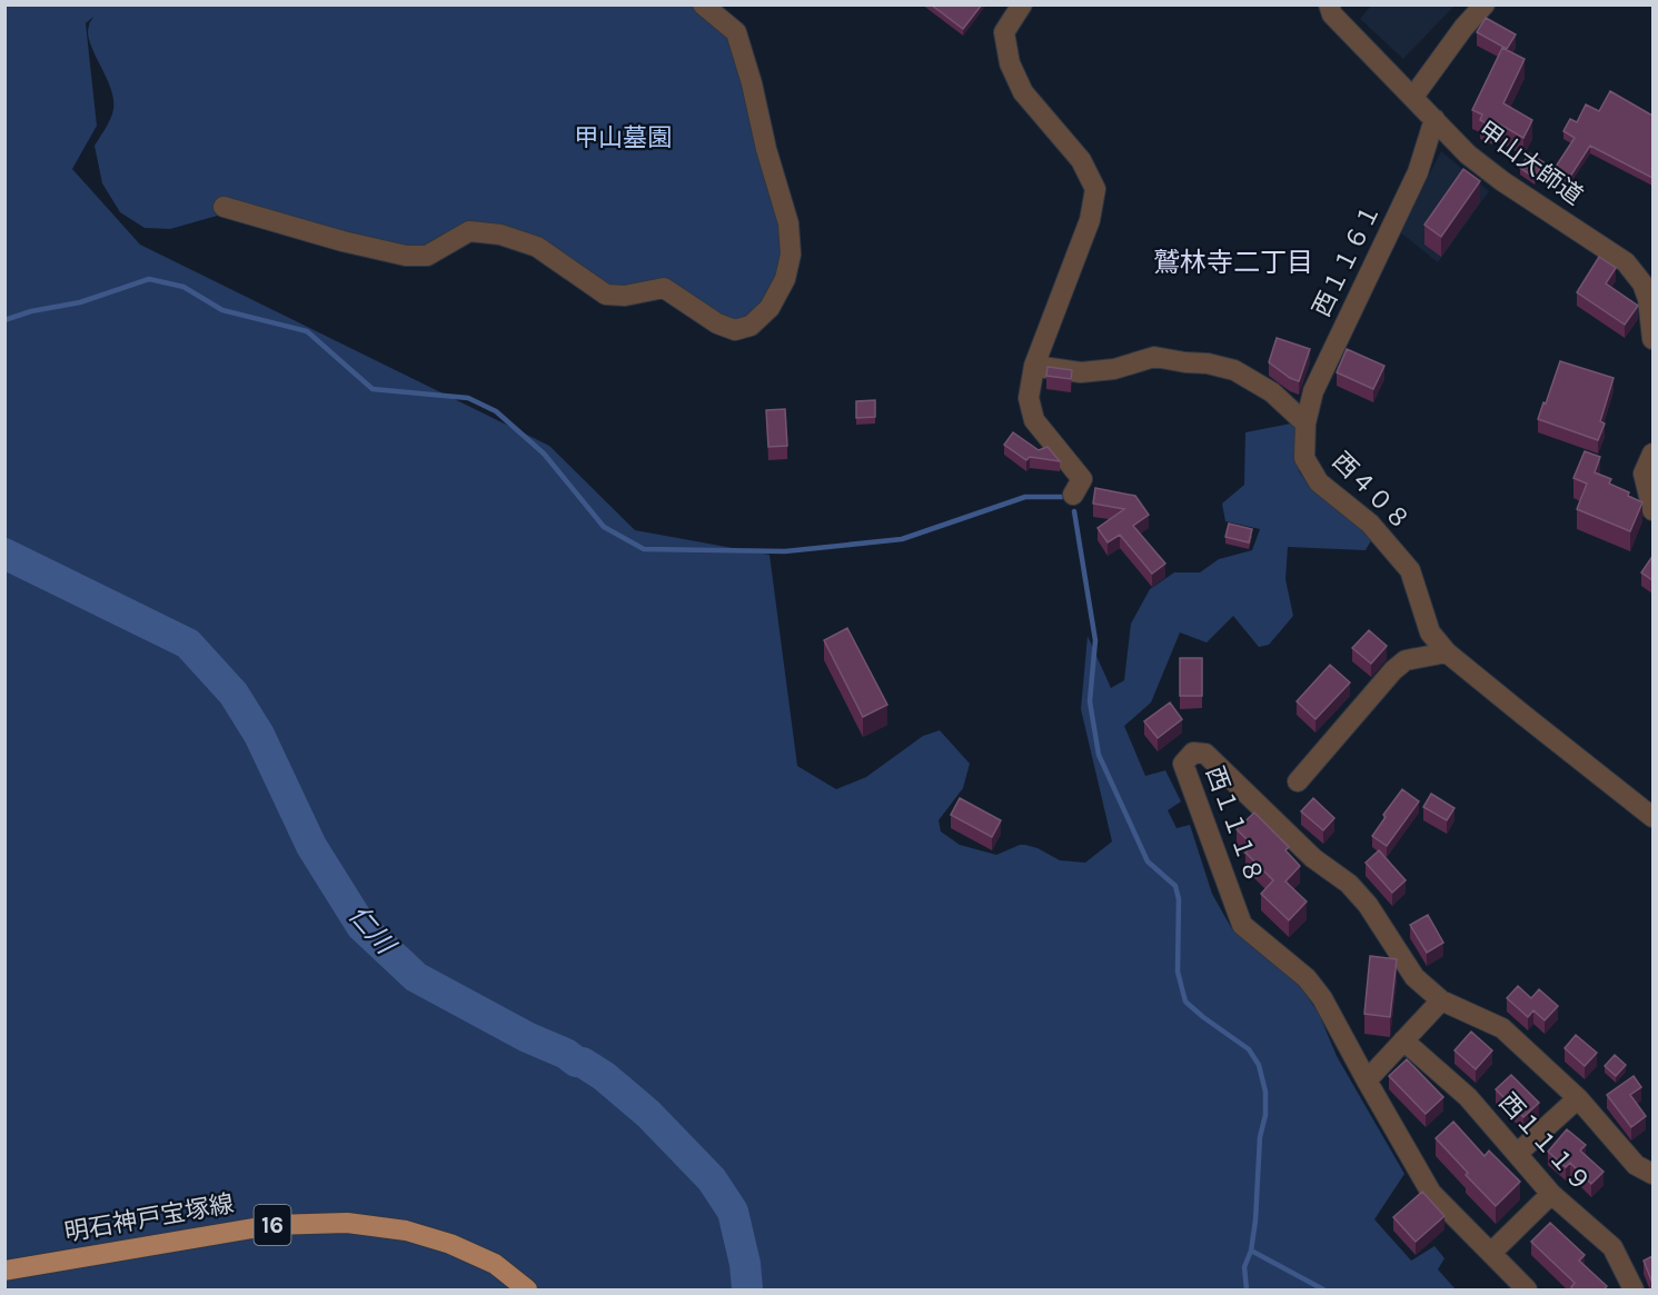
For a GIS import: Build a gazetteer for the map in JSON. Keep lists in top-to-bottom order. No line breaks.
{"streets":{"main road":["明石神戸宝塚線","16"],"street":["甲山大師道","西１１６１","西４０８","西１１１８","西１１１９"]},"crossings":[["甲山大師道","西１１６１"],["西１１６１","西４０８"]],"districts":["鷲林寺二丁目"],"water":["仁川"],"parks":["甲山墓園"]}
